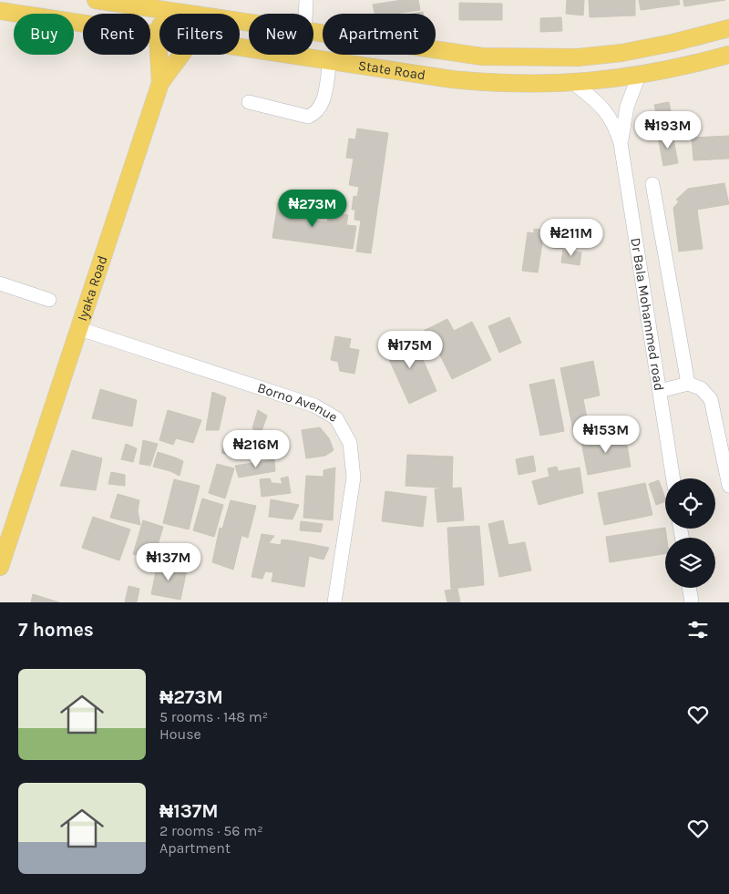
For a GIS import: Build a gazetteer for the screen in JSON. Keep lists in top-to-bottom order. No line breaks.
{"streets":{"main road":["State Road","Iyaka Road"],"street":["Dr Bala Mohammed road","Borno Avenue"]},"crossings":[["Iyaka Road","Borno Avenue"]],"page":{"chip":["Buy","Rent","Filters","New","Apartment"],"price":["₦193M","₦273M","₦211M","₦175M","₦153M","₦216M","₦137M"],"heading":"7 homes","list":[{"name":"₦273M","note":"5 rooms · 148 m² · House"},{"name":"₦137M","note":"2 rooms · 56 m² · Apartment"}]}}
